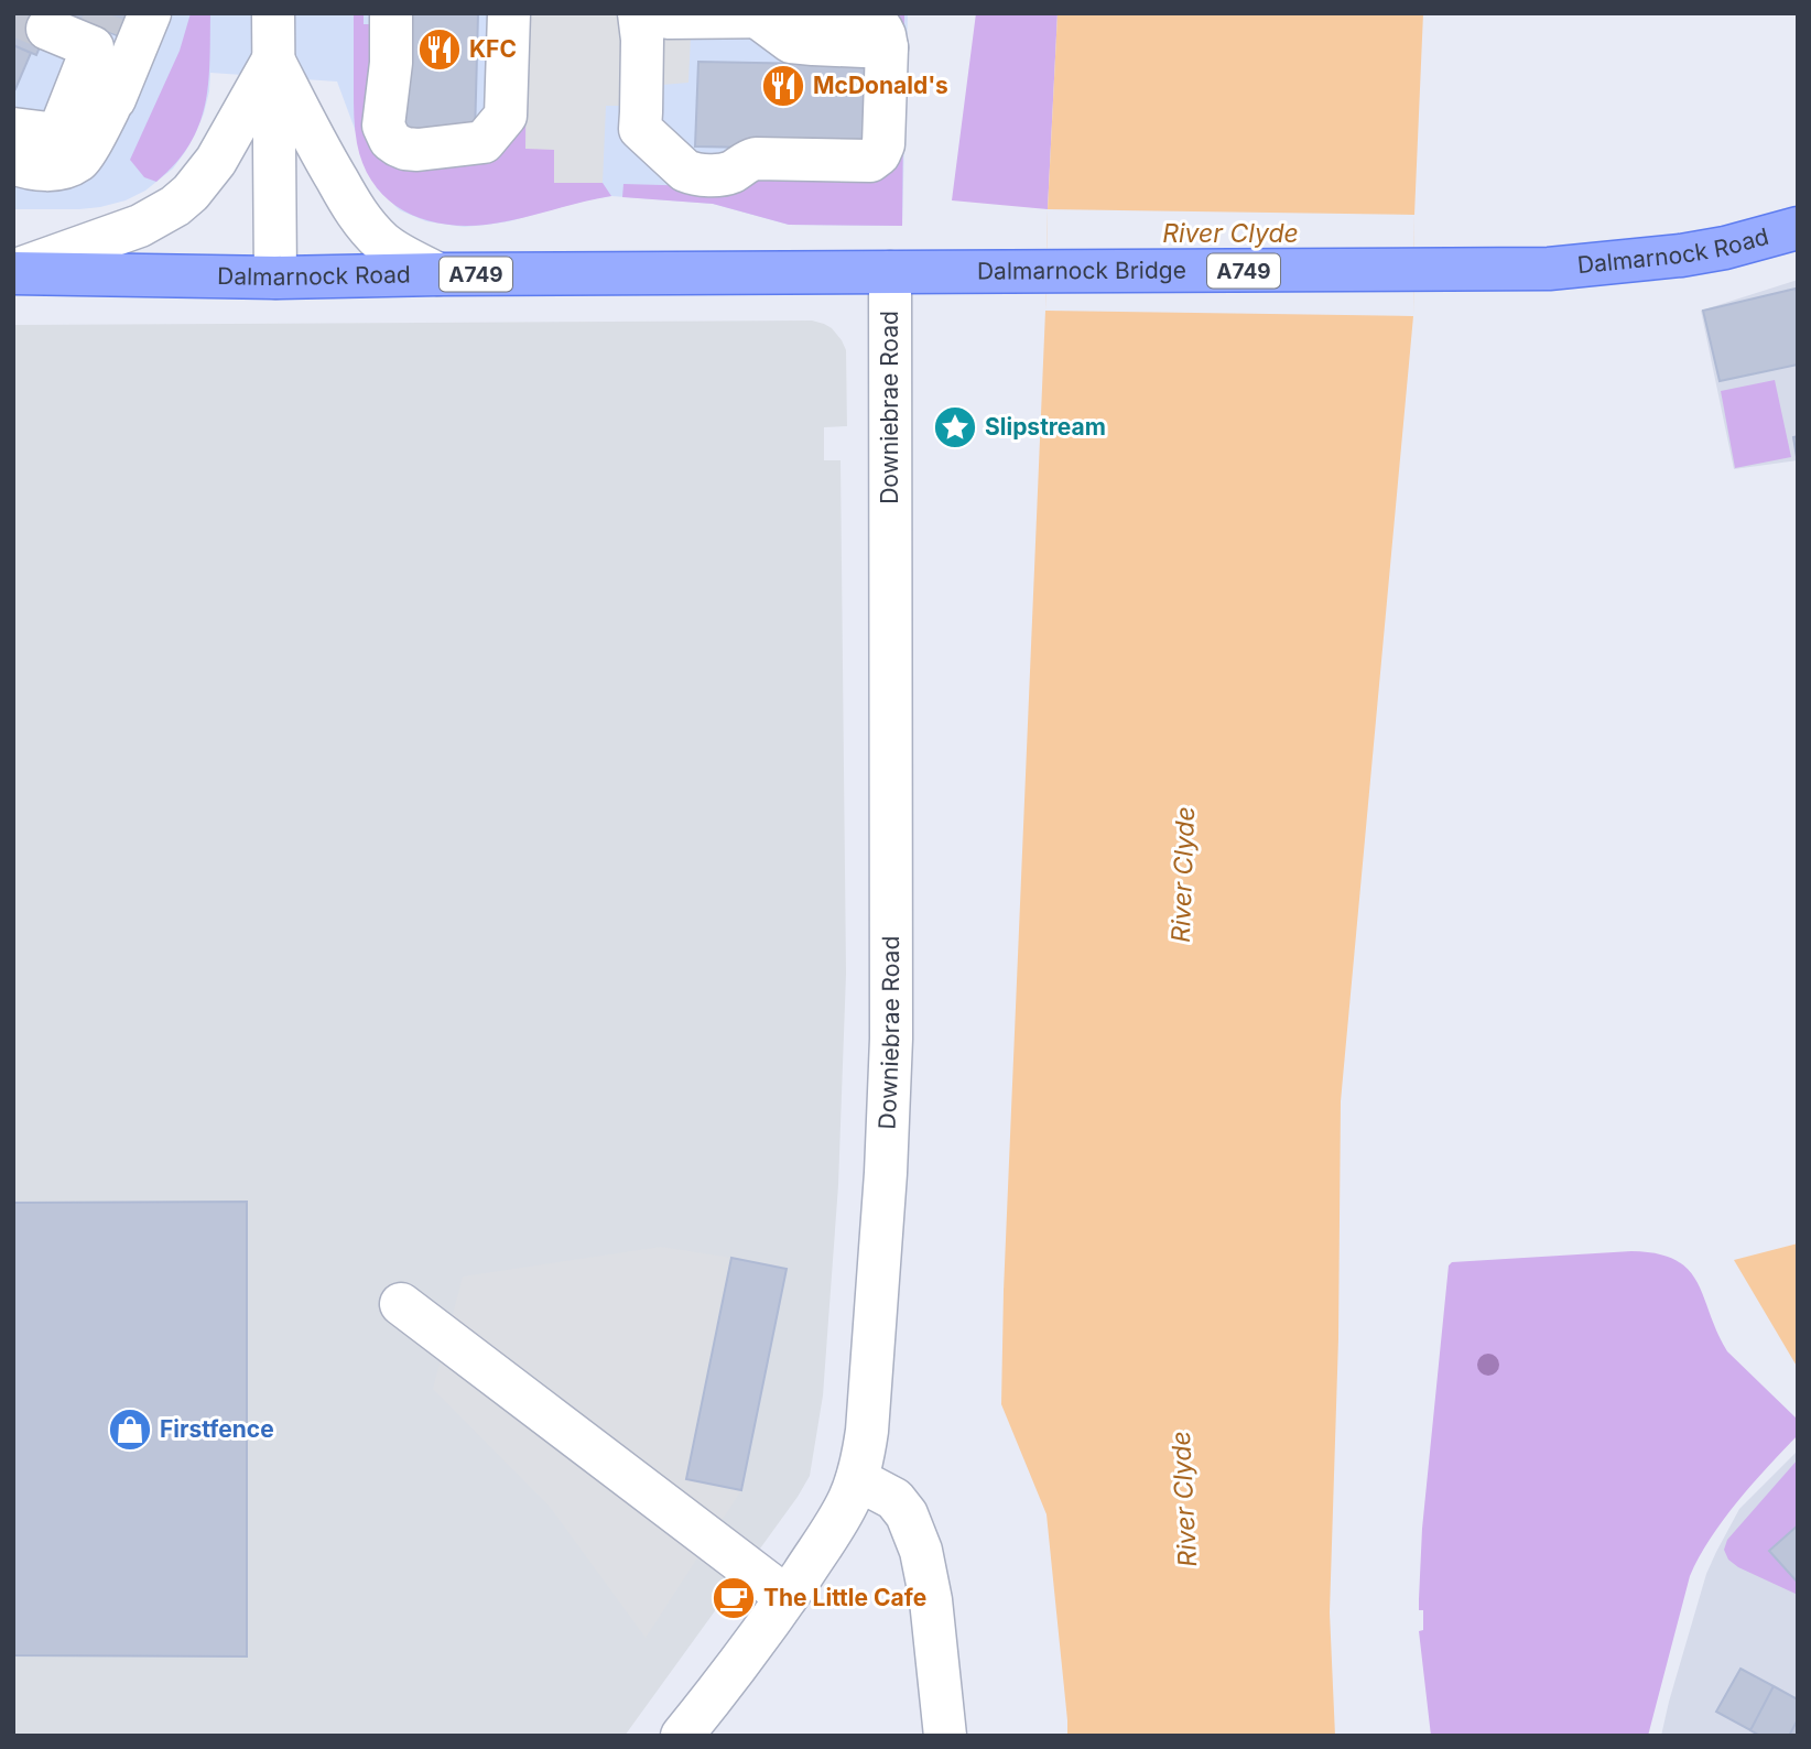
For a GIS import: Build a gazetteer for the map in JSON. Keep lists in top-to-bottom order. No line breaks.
{"streets":{"main road":["Dalmarnock Road","A749","Dalmarnock Bridge"],"street":["Downiebrae Road"]},"crossings":[["Dalmarnock Road","Dalmarnock Bridge"],["Dalmarnock Road","Downiebrae Road"]],"water":["River Clyde"],"places":{"restaurant":["KFC","McDonald's"],"place":["Slipstream"],"shop":["Firstfence"],"cafe":["The Little Cafe"]}}
